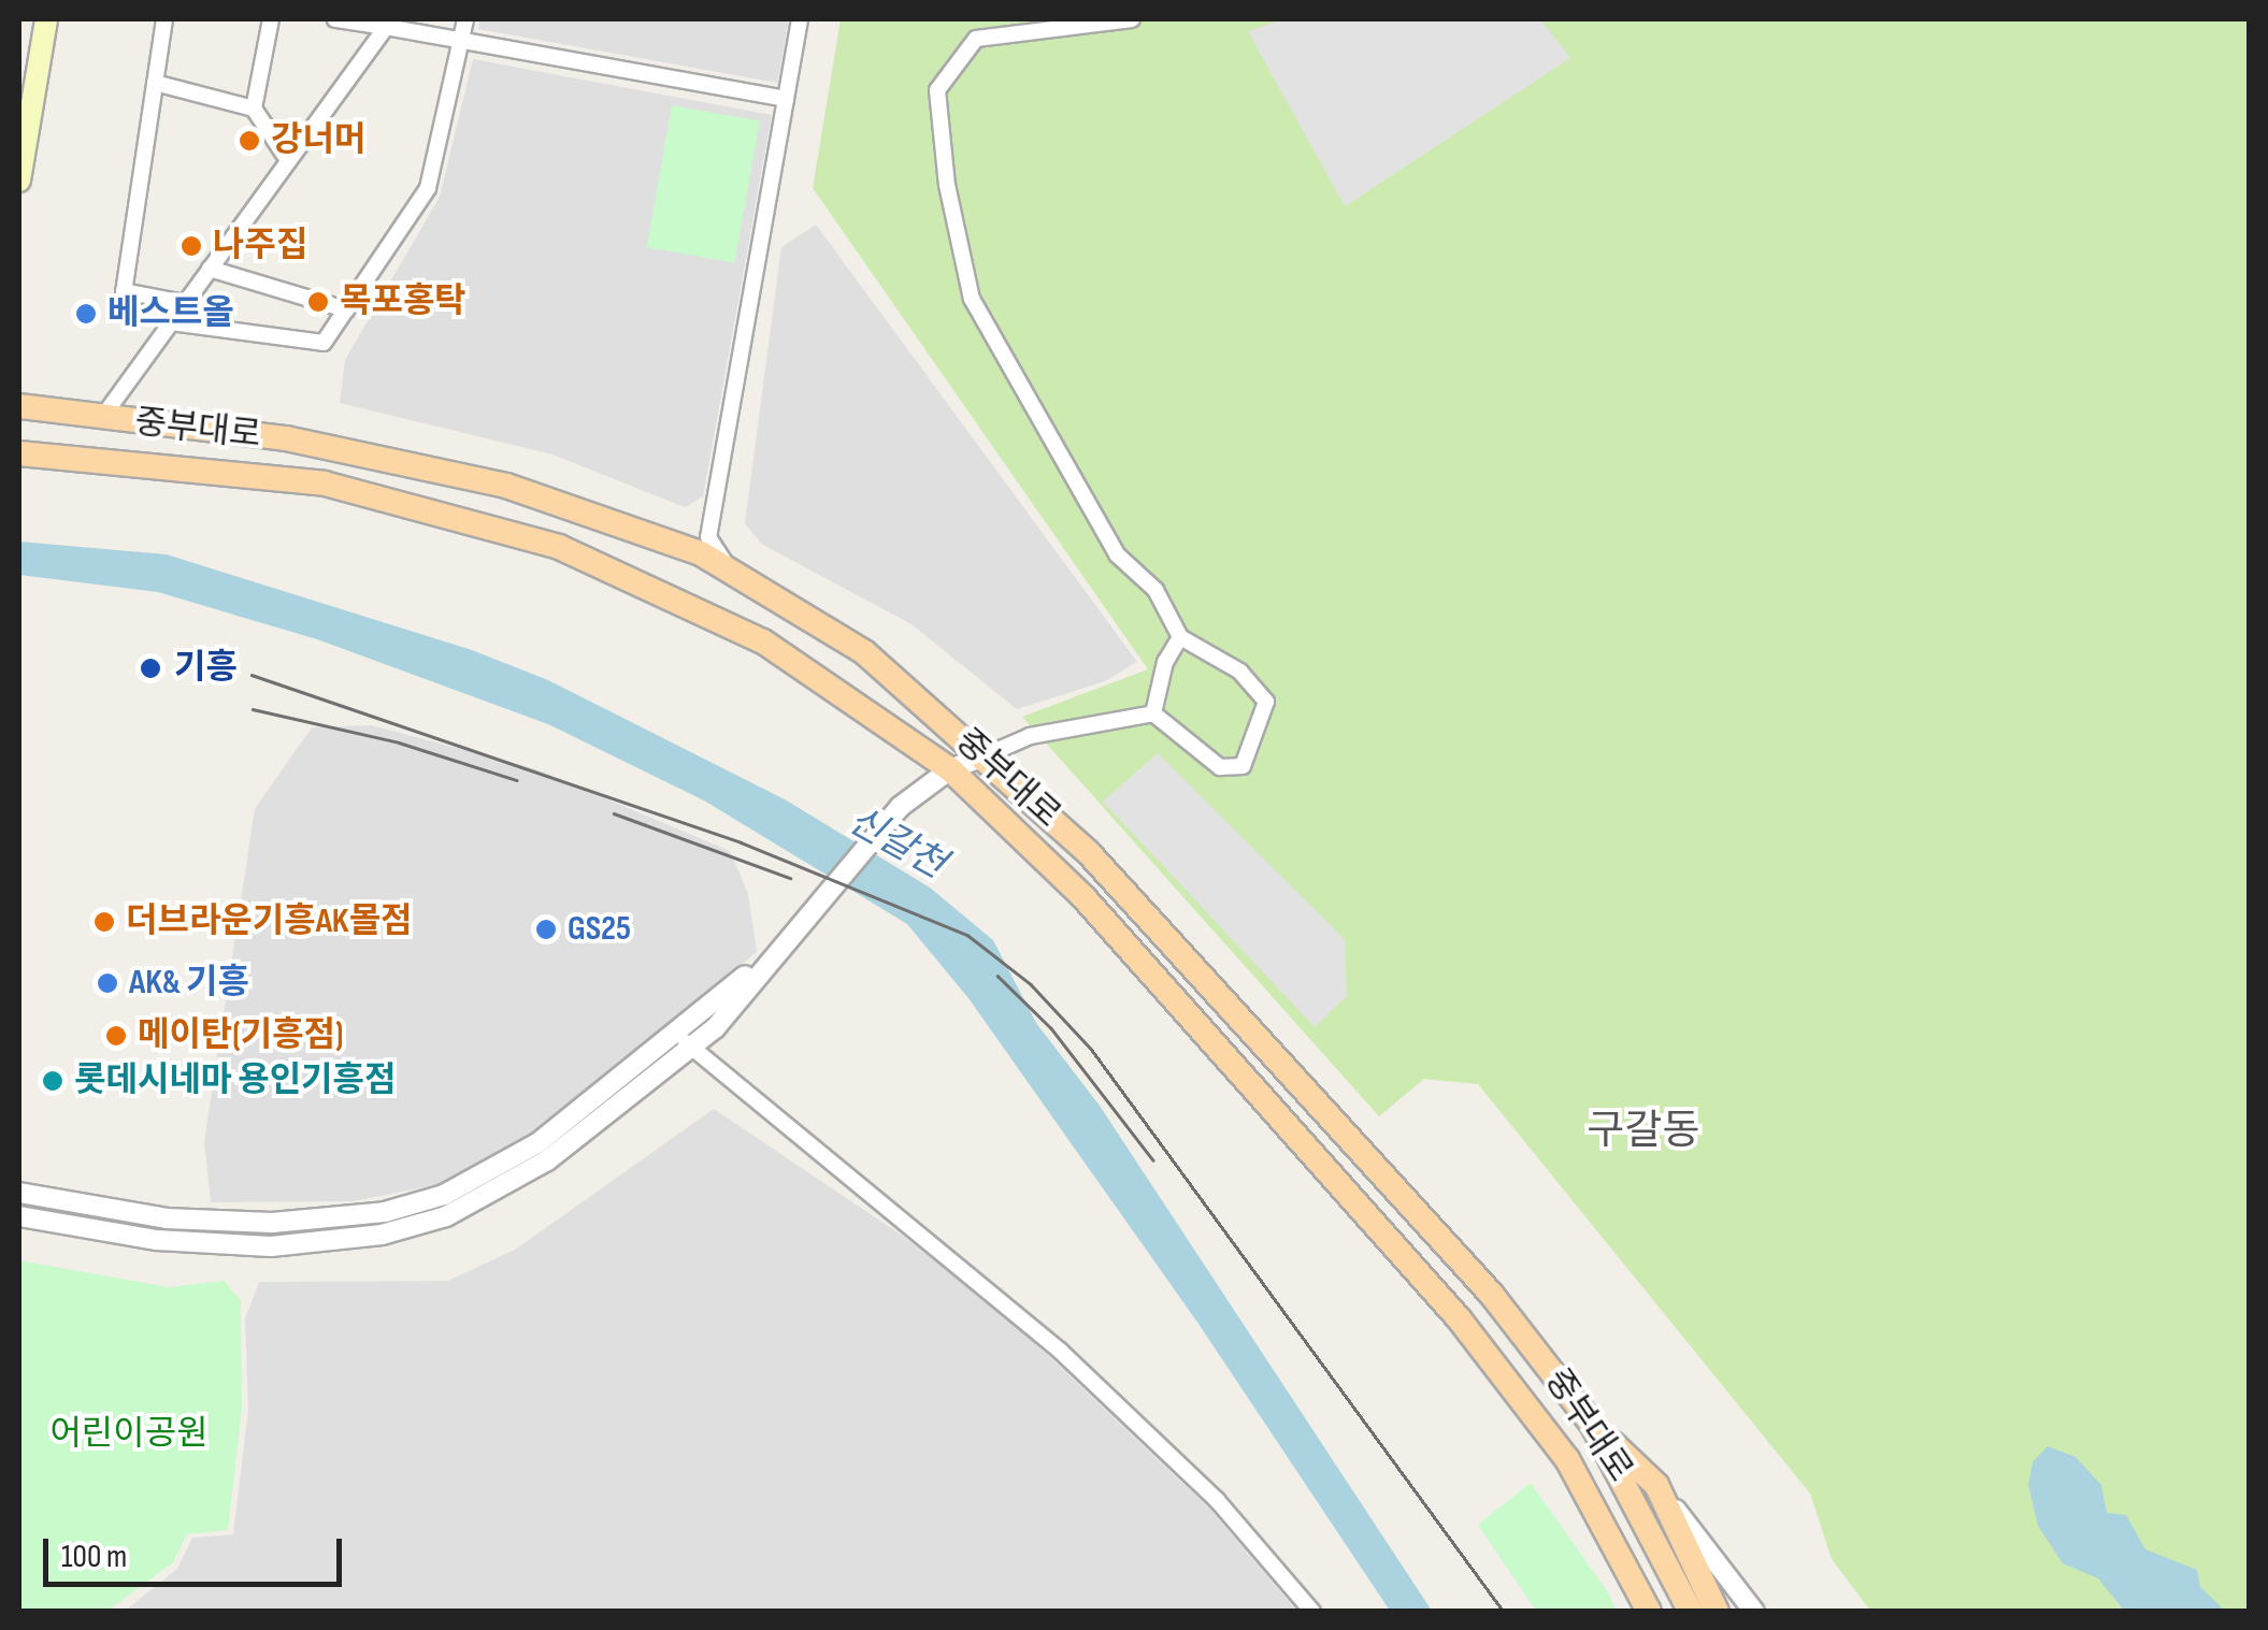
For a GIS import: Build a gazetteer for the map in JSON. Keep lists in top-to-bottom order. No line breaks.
{"streets":{"main road":["중부대로"]},"districts":["구갈동"],"water":["신갈천"],"parks":["어린이공원"],"places":["강너머","나주집","목포홍탁","베스트올","기흥","더브라운기흥AK몰점","GS25","AK& 기흥","메이탄(기흥점)","롯데시네마 용인기흥점"],"scale_bar":"100 m"}
